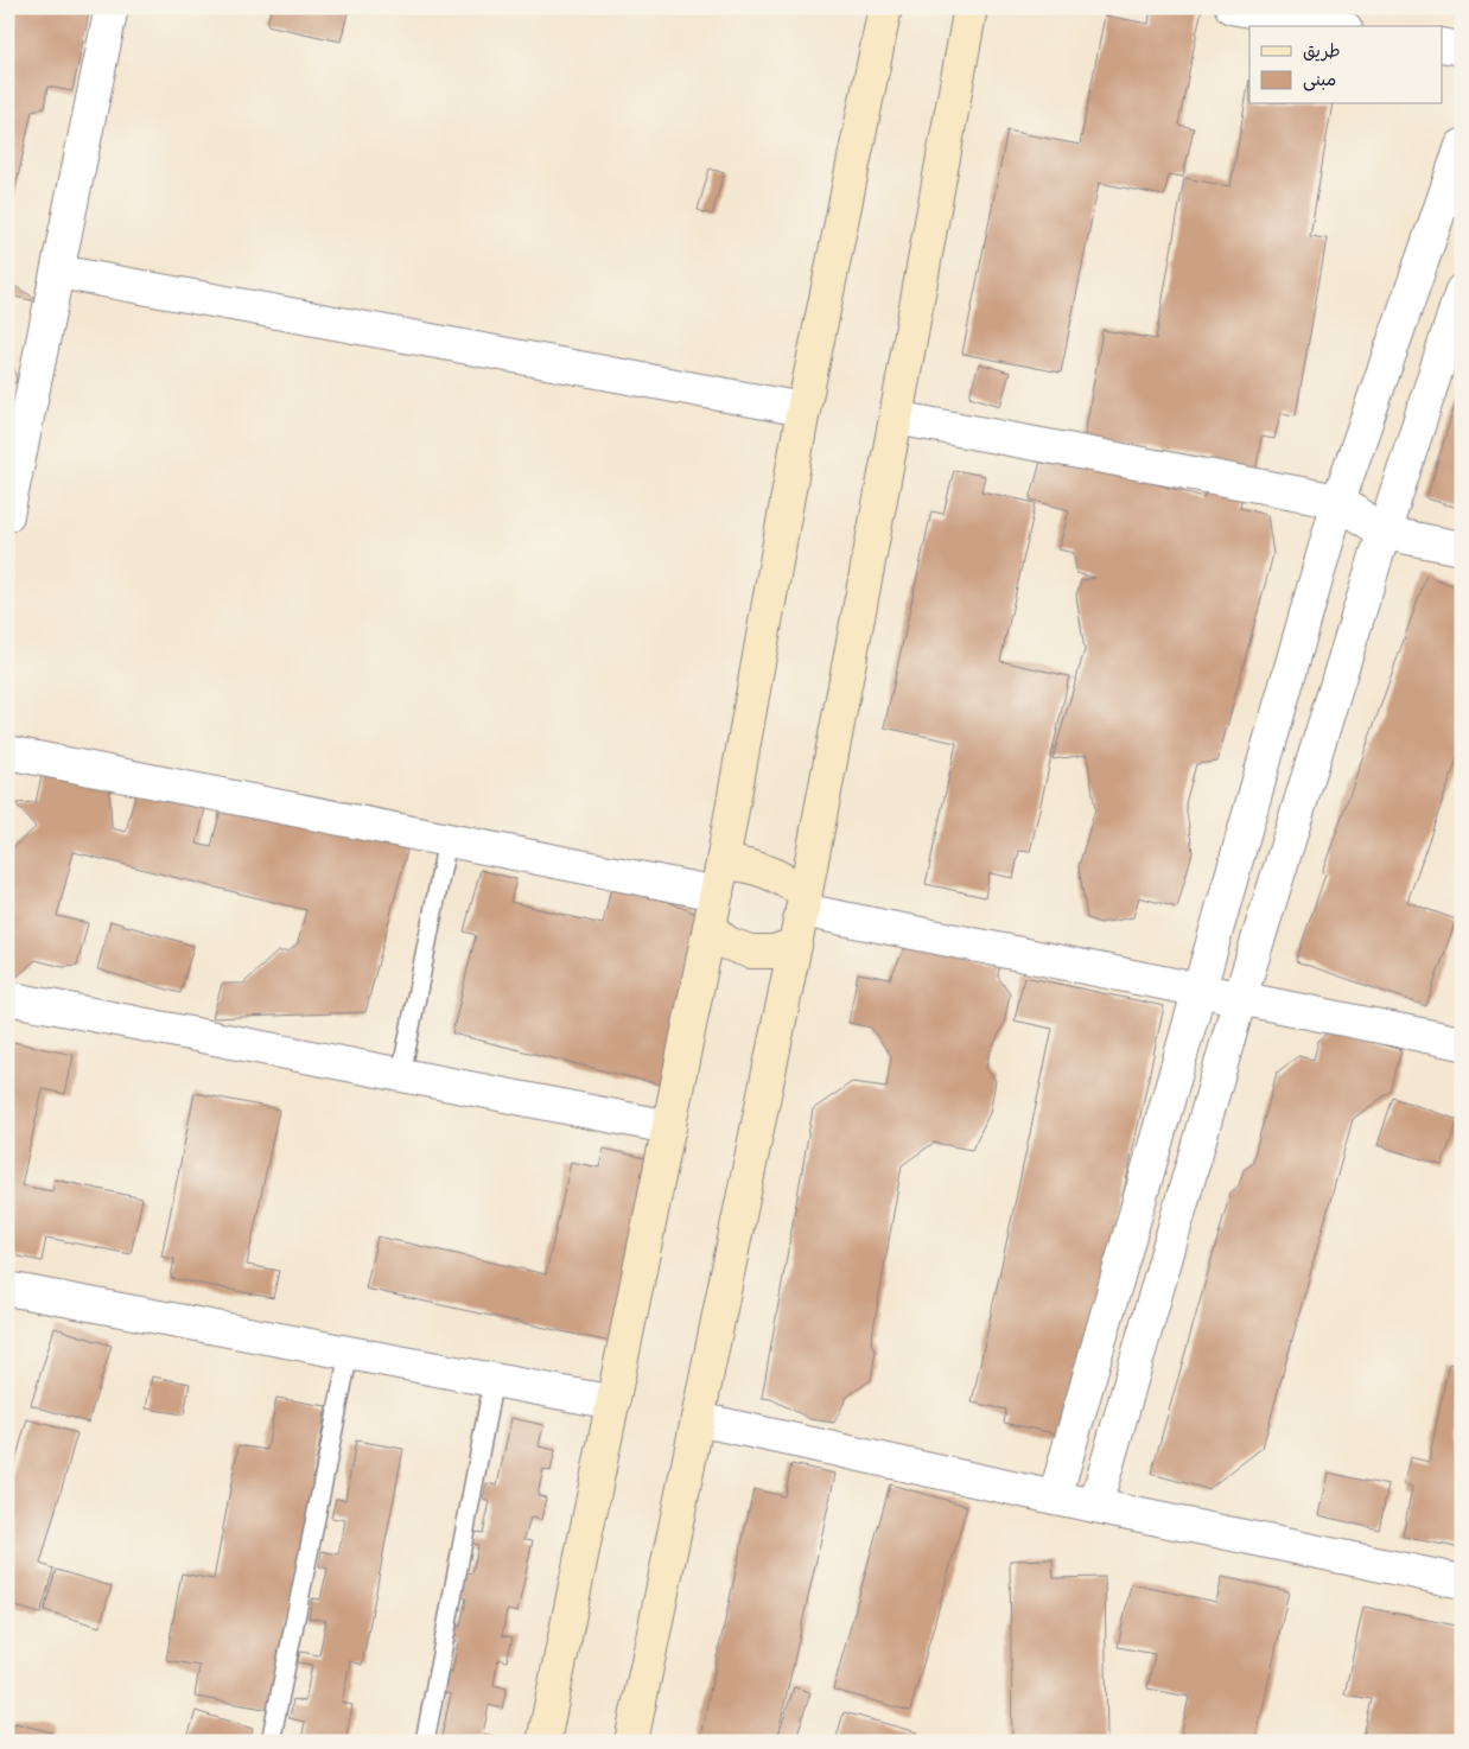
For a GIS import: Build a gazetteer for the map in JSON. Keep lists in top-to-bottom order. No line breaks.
{"legend":["طريق","مبنى"]}
